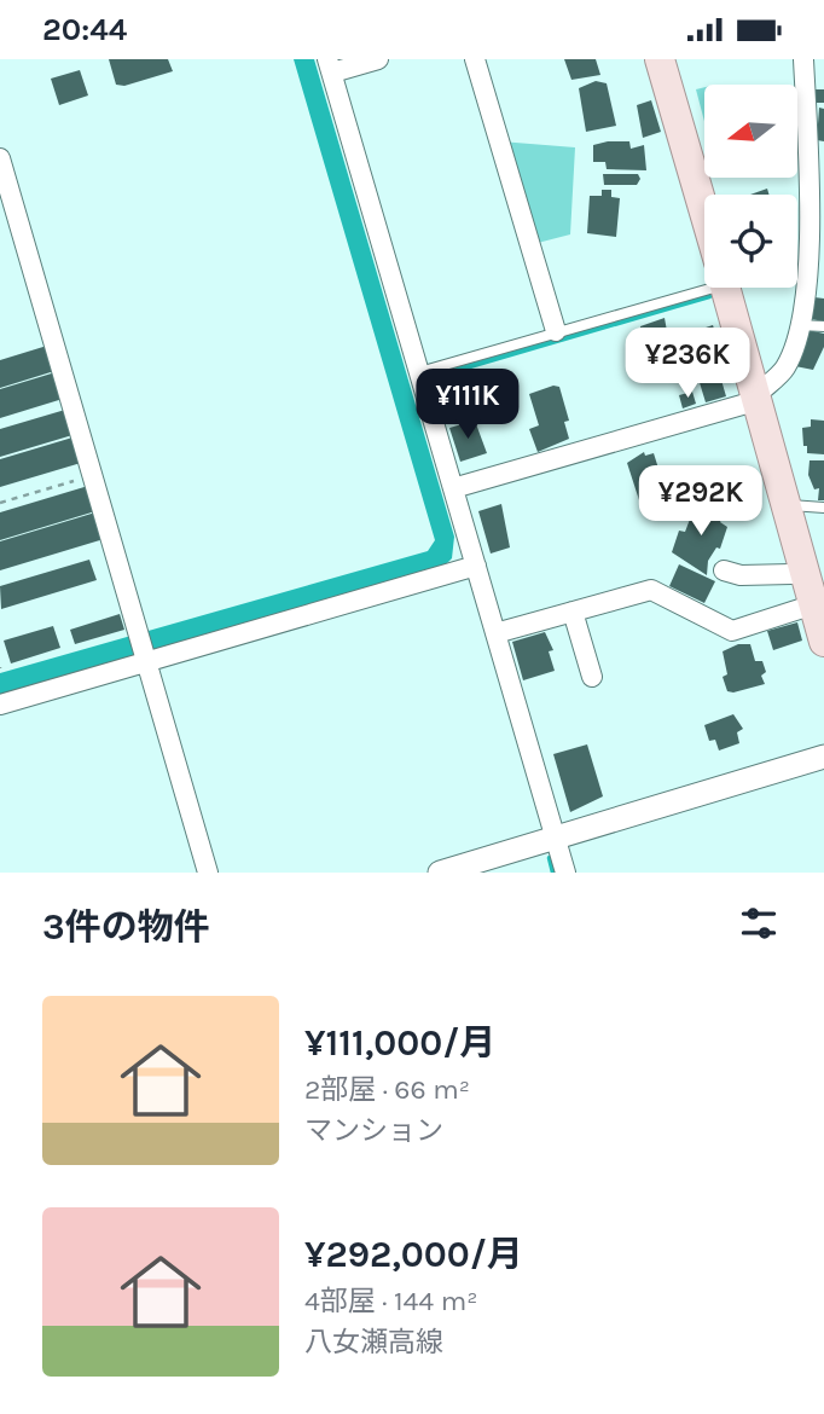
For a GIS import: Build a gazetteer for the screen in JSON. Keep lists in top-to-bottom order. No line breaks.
{"north":"left","page":{"status":"20:44","price":["¥236K","¥111K","¥292K"],"heading":"3件の物件","list":[{"name":"¥111,000/月","note":"2部屋 · 66 m² · マンション"},{"name":"¥292,000/月","note":"4部屋 · 144 m² · 八女瀬高線"}]}}
